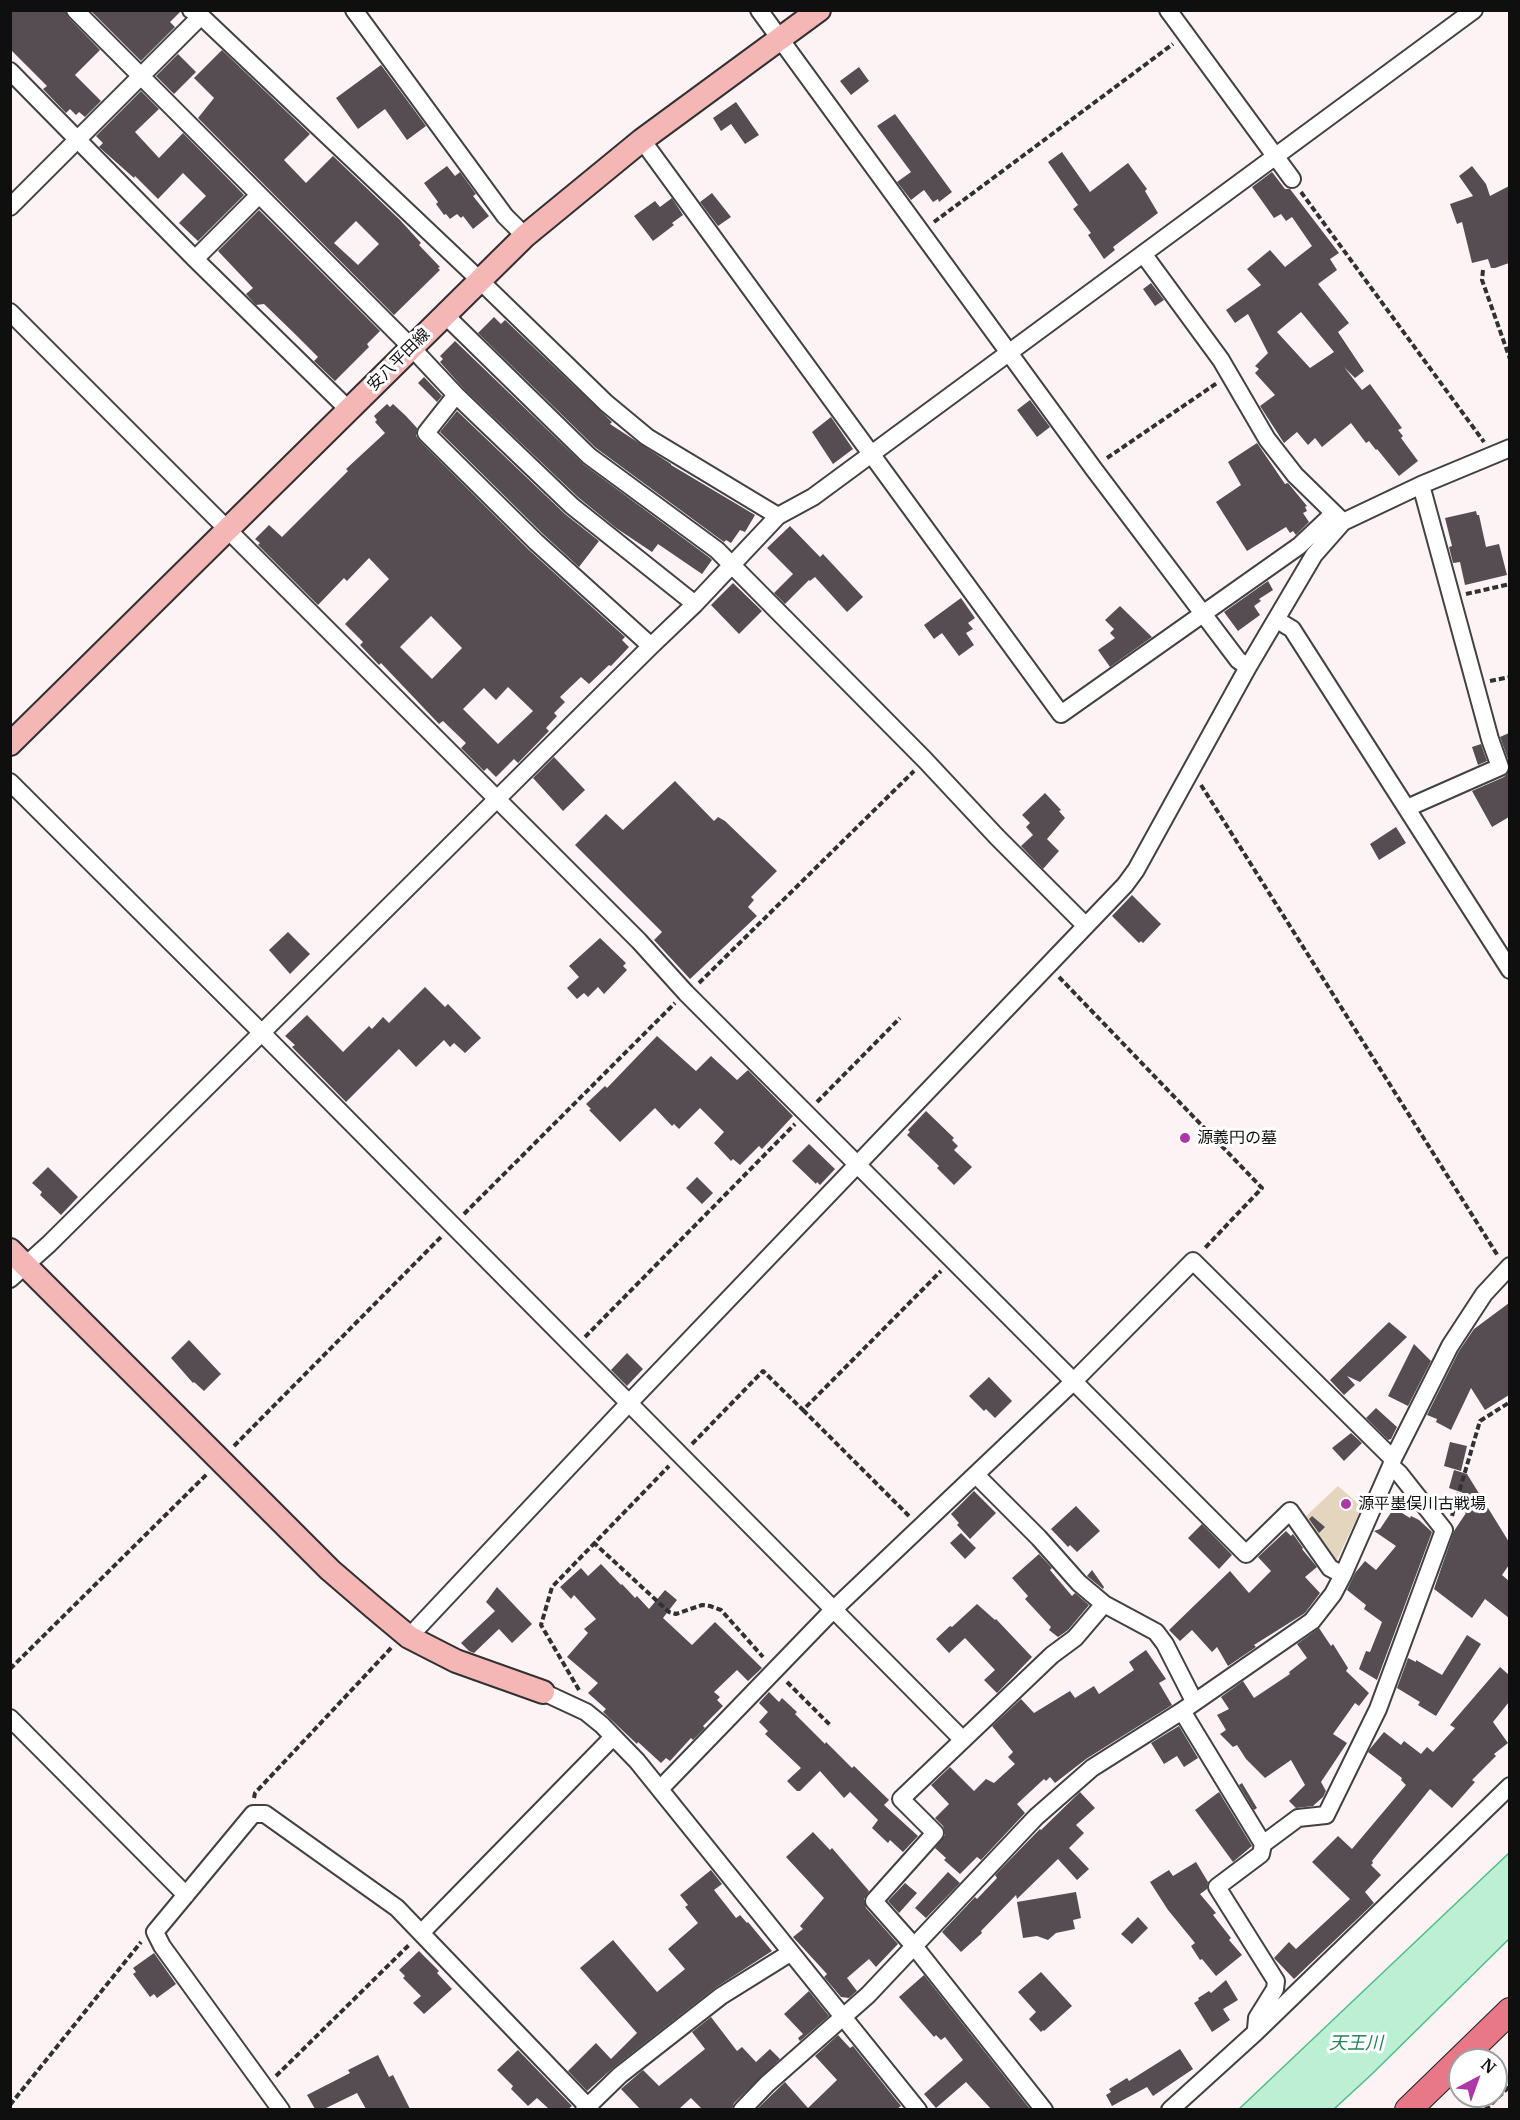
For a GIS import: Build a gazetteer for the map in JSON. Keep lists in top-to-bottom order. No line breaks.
{"streets":{"main road":["安八平田線"]},"water":["天王川"],"places":["源義円の墓","源平墨俣川古戦場"],"north":"top right"}
